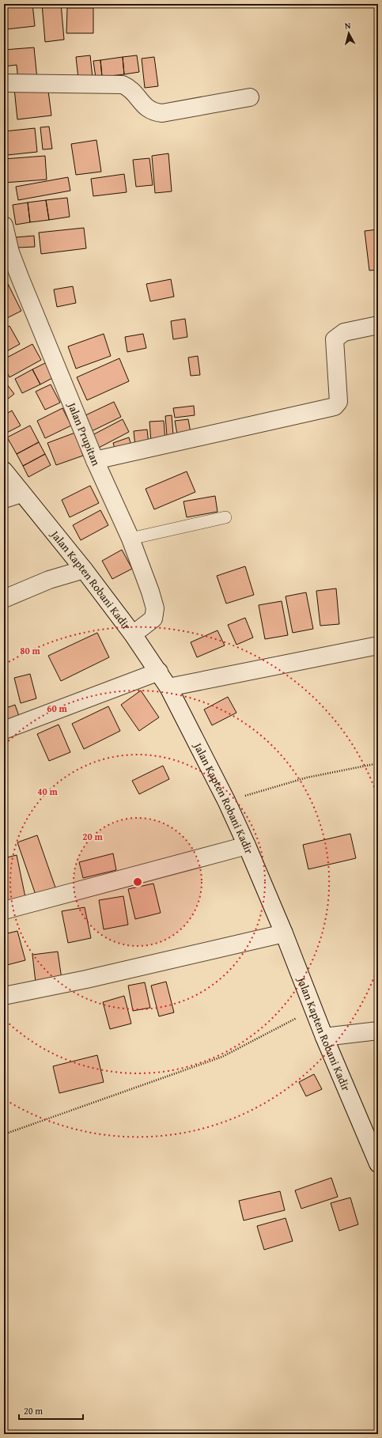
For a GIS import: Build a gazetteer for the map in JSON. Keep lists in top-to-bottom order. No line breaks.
{"streets":{"street":["Jalan Prupitan","Jalan Kapten Robani Kadir"]},"crossings":[["Jalan Prupitan","Jalan Kapten Robani Kadir"]],"scale_bar":"20 m","north":"top","rings":["80 m","60 m","40 m","20 m"]}
